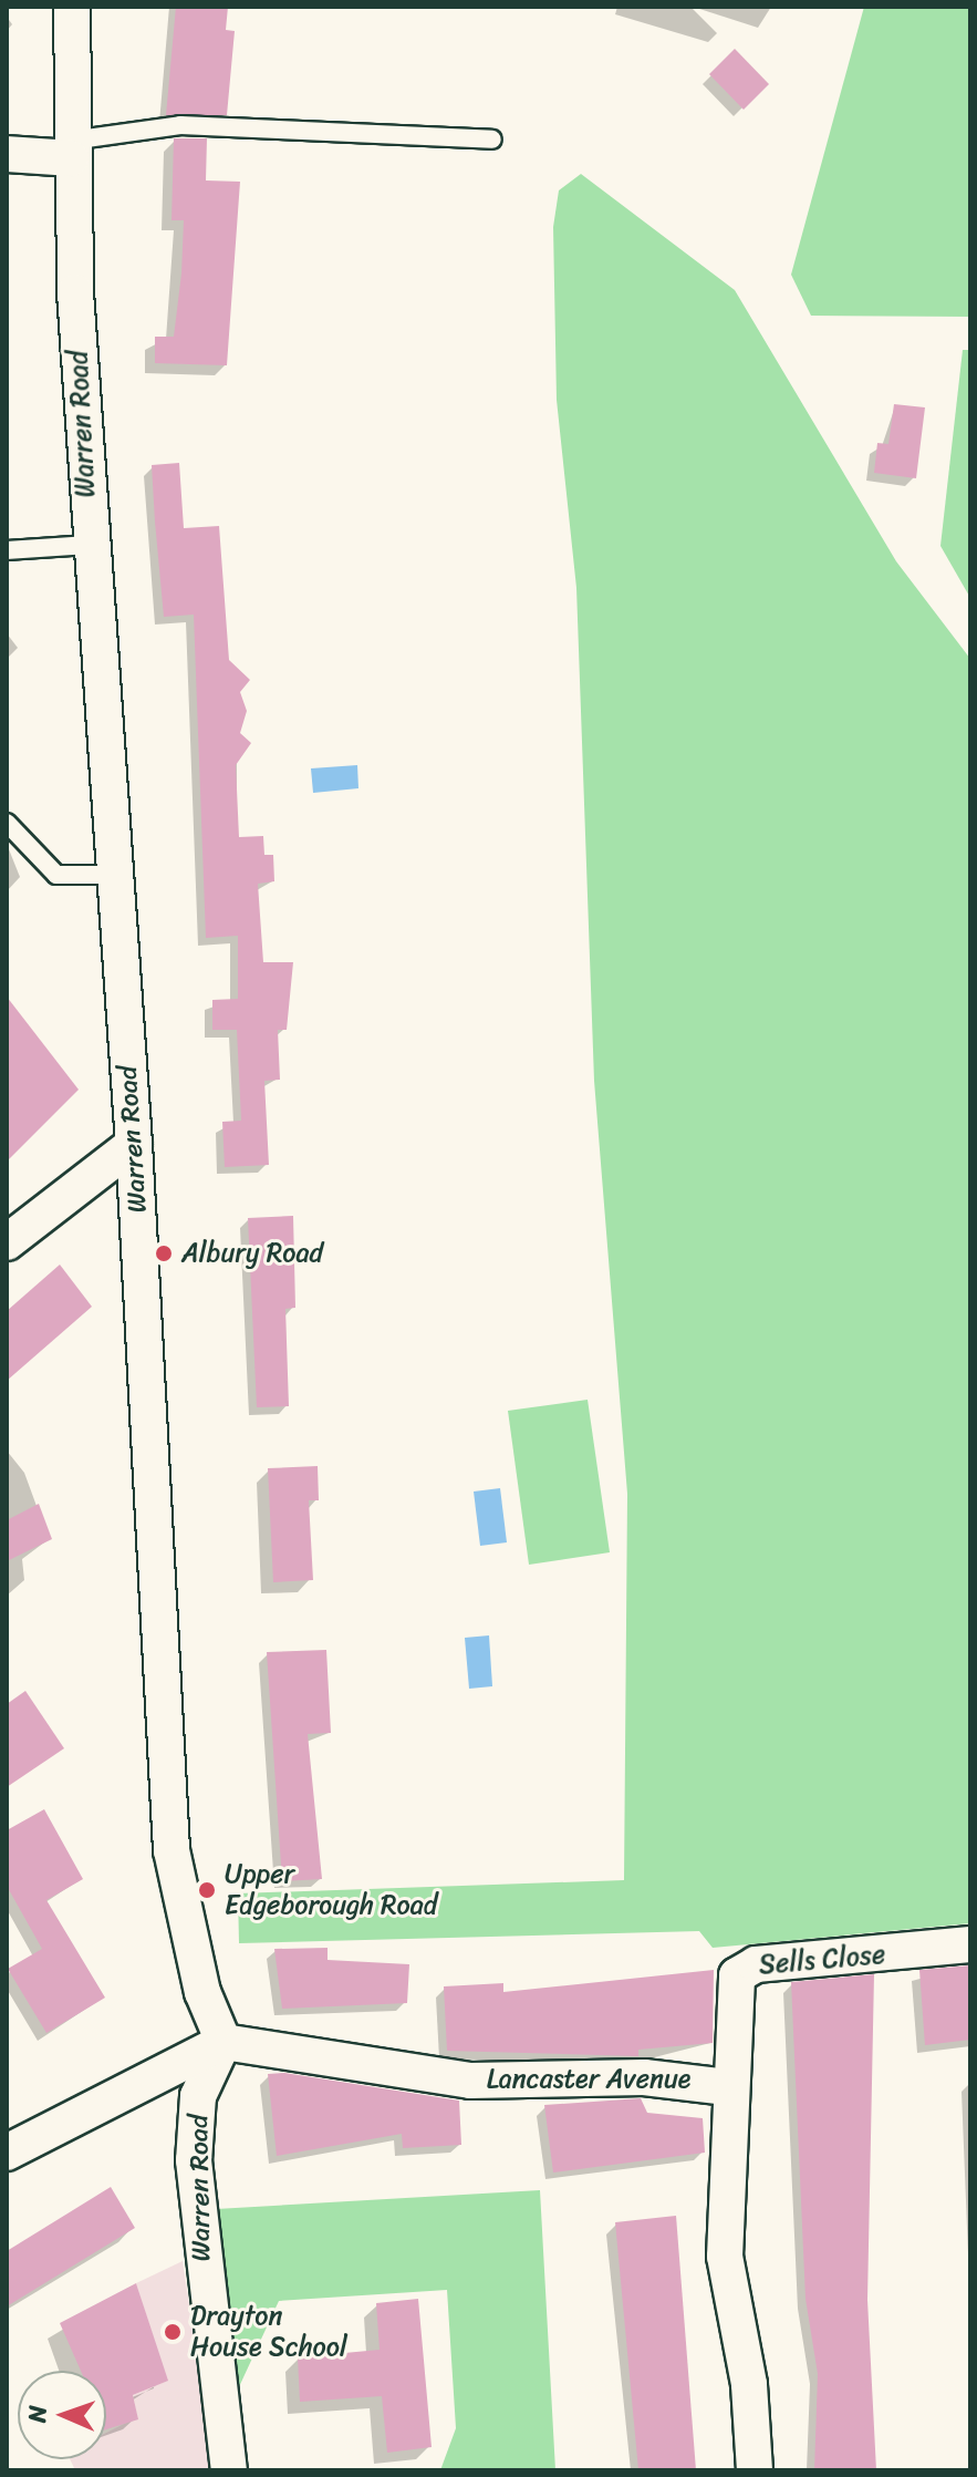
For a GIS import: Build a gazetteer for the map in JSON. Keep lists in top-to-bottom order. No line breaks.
{"streets":{"street":["Warren Road","Sells Close","Lancaster Avenue"]},"crossings":[["Warren Road","Lancaster Avenue"],["Sells Close","Lancaster Avenue"]],"places":["Albury Road","Upper Edgeborough Road","Drayton House School"],"north":"left"}
